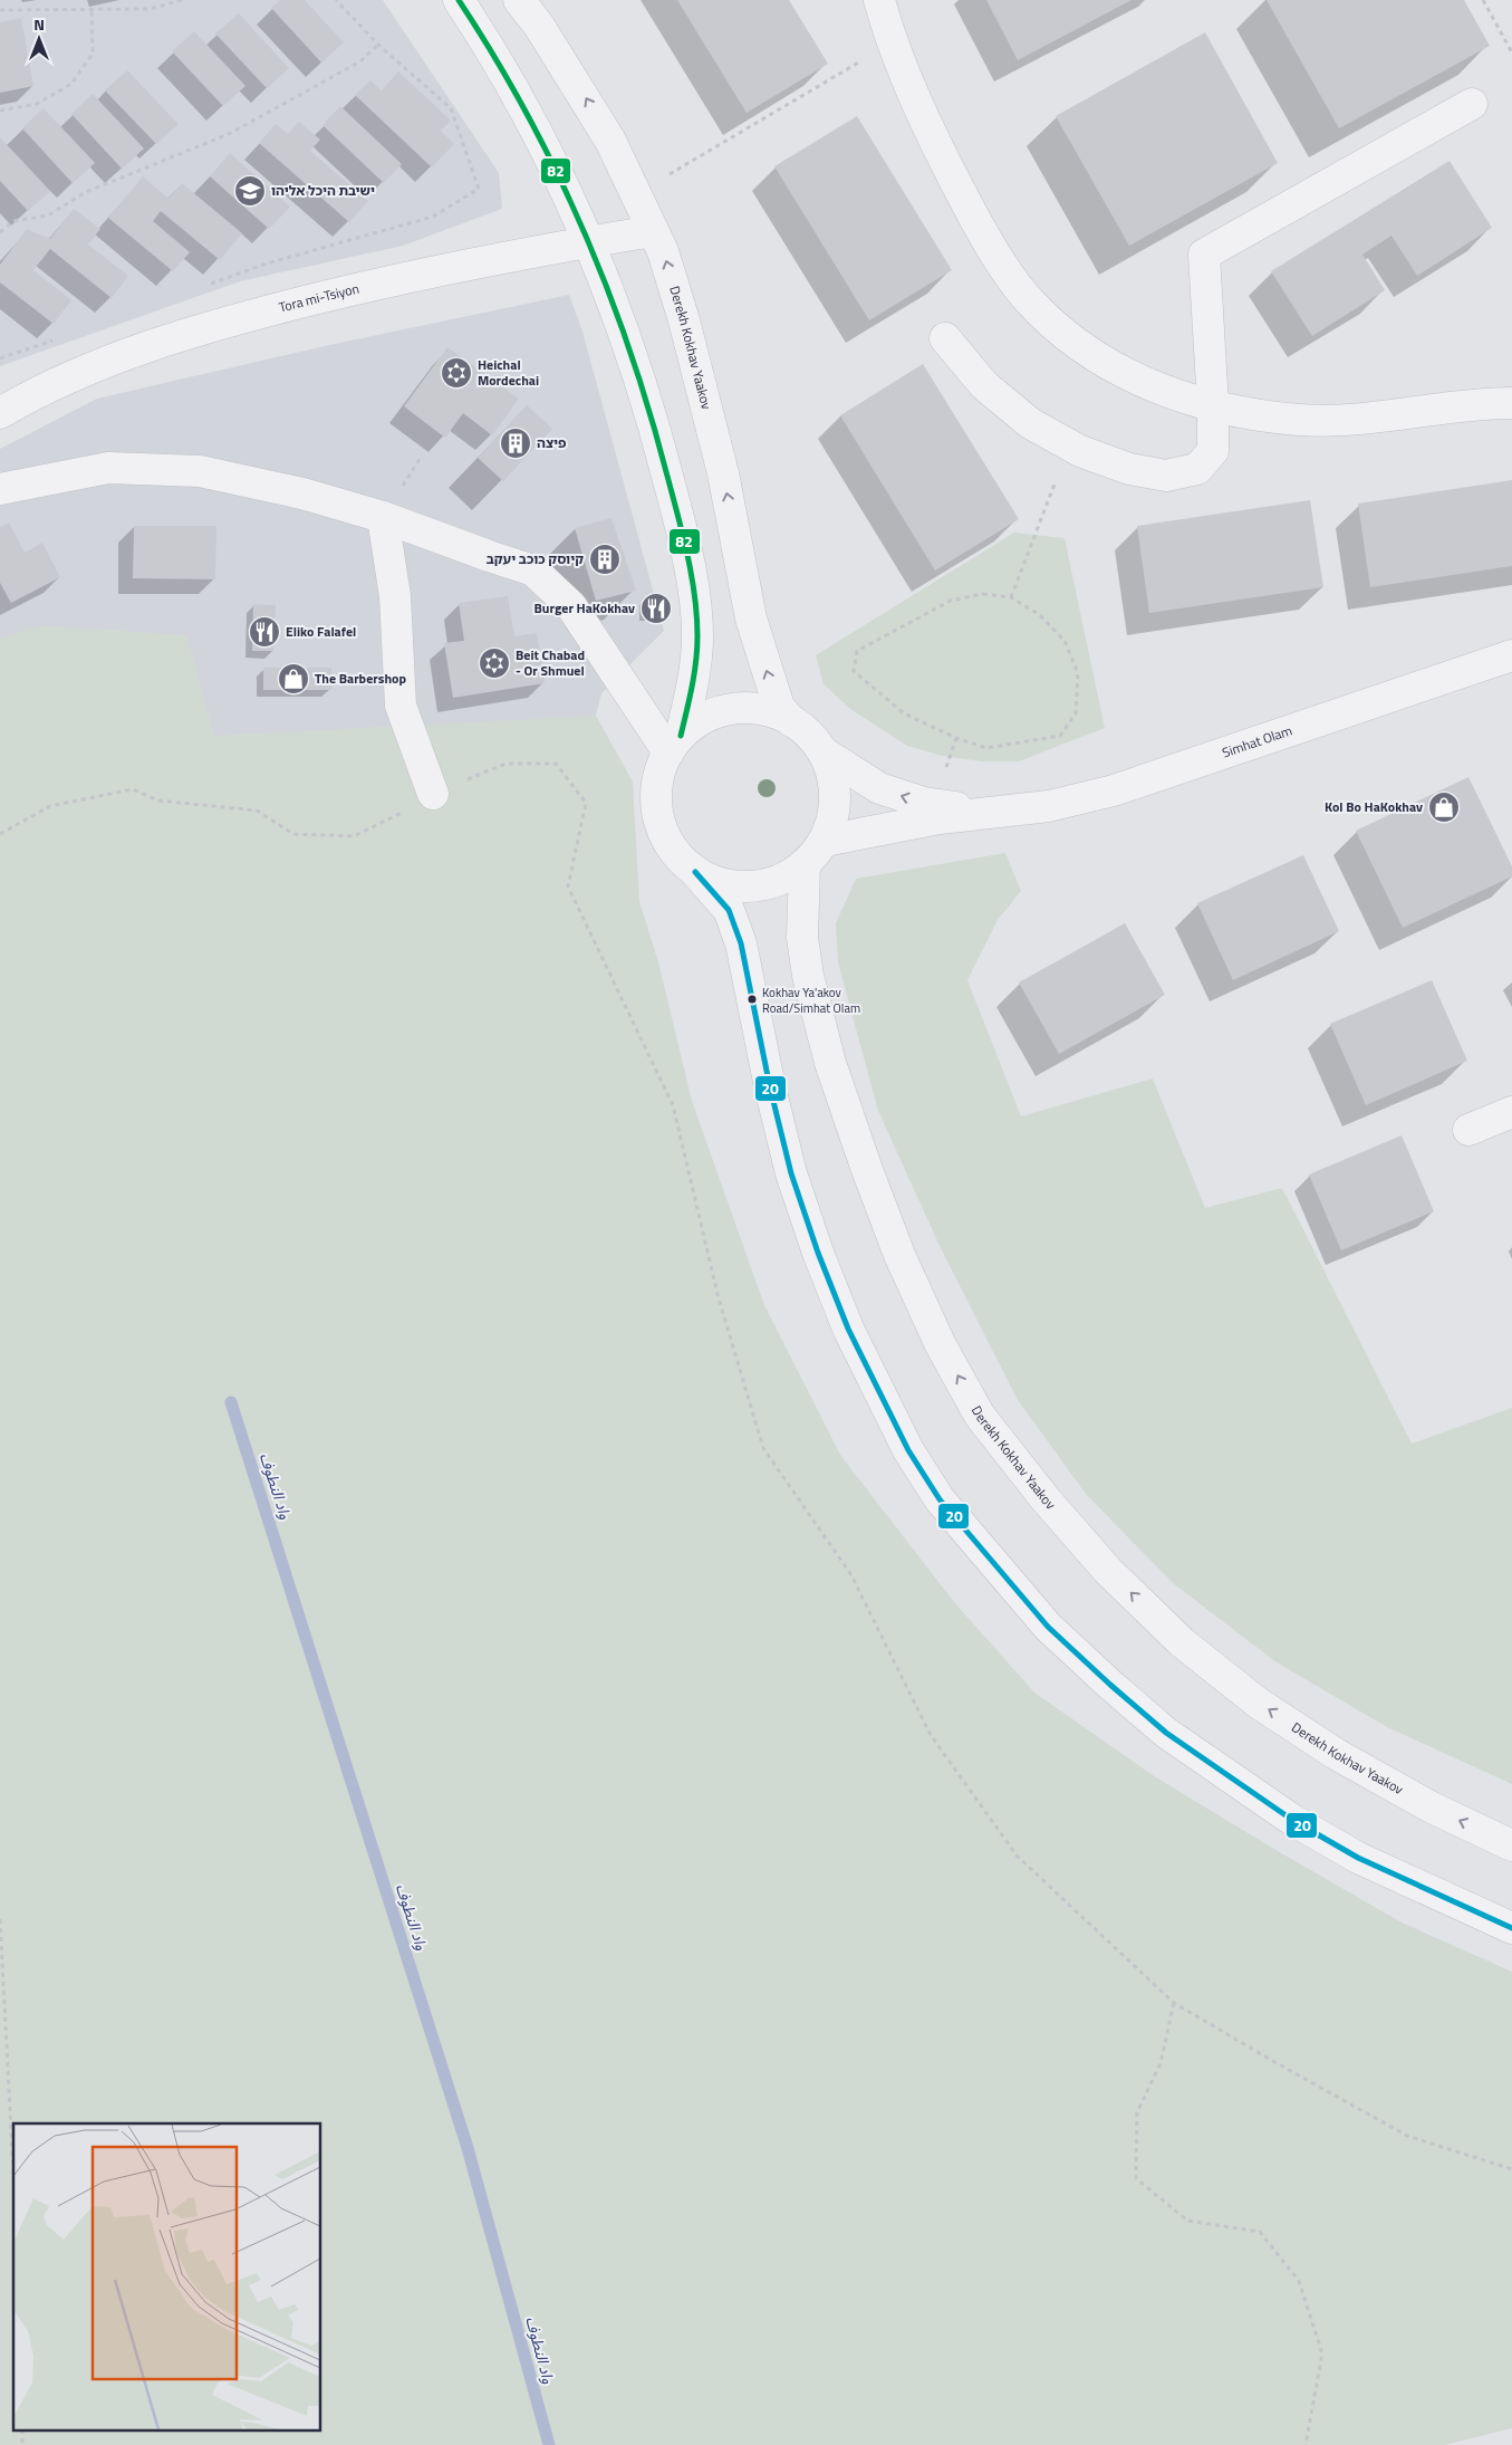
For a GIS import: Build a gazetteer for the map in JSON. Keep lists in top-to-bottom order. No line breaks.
{"streets":{"street":["Tora mi-Tsiyon","Derekh Kokhav Yaakov","Simhat Olam"]},"crossings":[["Tora mi-Tsiyon","Derekh Kokhav Yaakov"],["Derekh Kokhav Yaakov","Simhat Olam"]],"water":["واد النطوف"],"places":{"school or university":["ישיבת היכל אליהו"],"synagogue":["Heichal Mordechai","Beit Chabad - Or Shmuel"],"building":["פיצה","קיוסק כוכב יעקב"],"restaurant":["Burger HaKokhav","Eliko Falafel"],"shop":["The Barbershop","Kol Bo HaKokhav"],"other":["Kokhav Ya'akov Road/Simhat Olam"]},"lines":["transit line 82","transit line 20"],"north":"top"}
